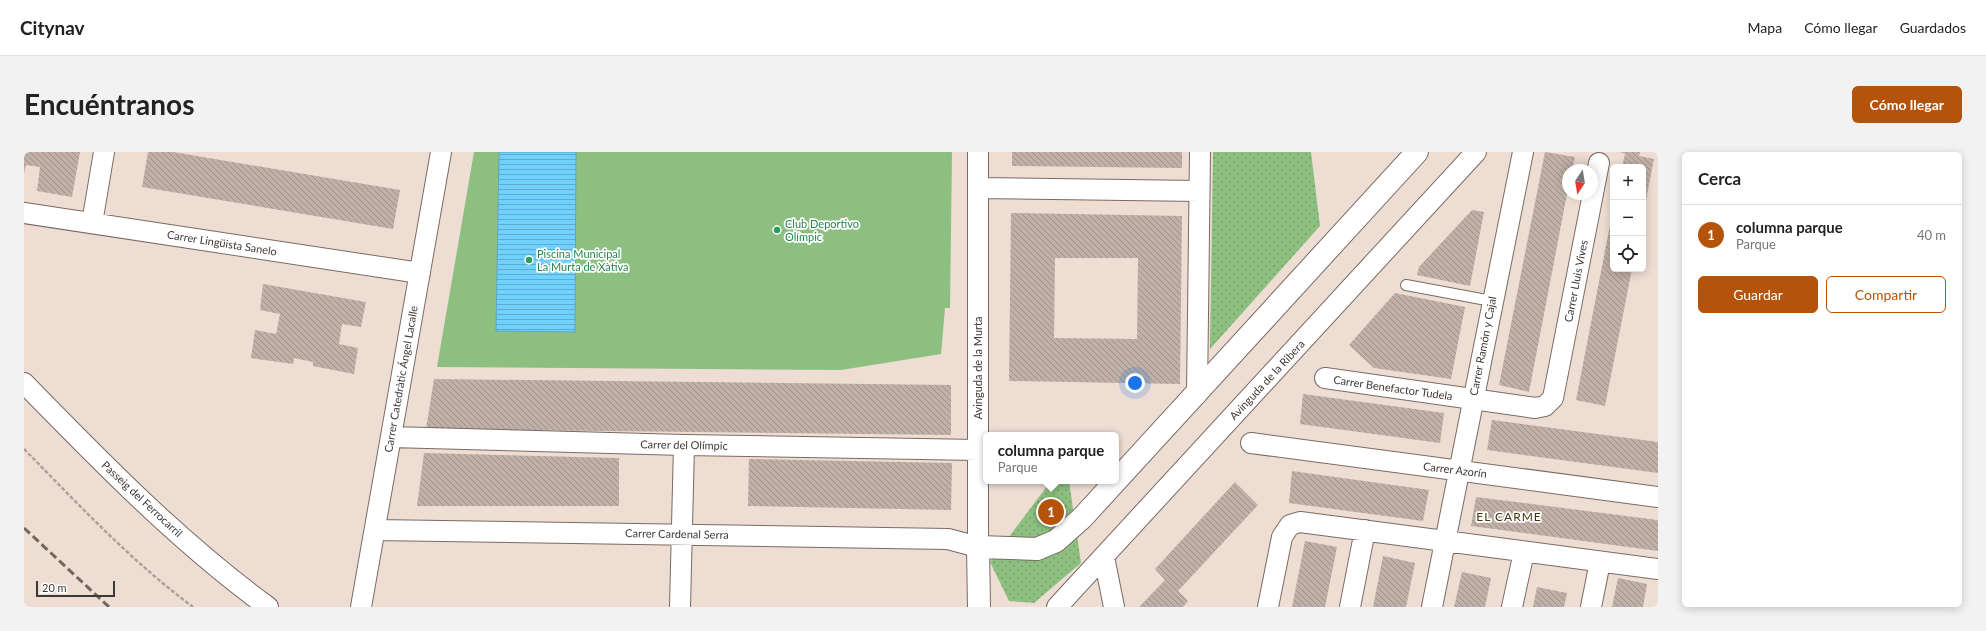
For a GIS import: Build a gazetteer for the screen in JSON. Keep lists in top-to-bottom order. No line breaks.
{"streets":{"street":["Carrer Lingüista Sanelo","Carrer Lluis Vives","Carrer Ramón y Cajal","Avinguda de la Murta","Carrer Catedràtic Ángel Lacalle","Avinguda de la Ribera","Carrer Benefactor Tudela","Carrer del Olímpic","Carrer Azorín","Passeig del Ferrocarril","Carrer Cardenal Serra"]},"crossings":[["Carrer Lingüista Sanelo","Carrer Catedràtic Ángel Lacalle"],["Carrer Lluis Vives","Carrer Benefactor Tudela"],["Carrer Ramón y Cajal","Carrer Benefactor Tudela"],["Carrer Ramón y Cajal","Carrer Azorín"],["Avinguda de la Murta","Carrer del Olímpic"],["Avinguda de la Murta","Carrer Cardenal Serra"],["Carrer Catedràtic Ángel Lacalle","Carrer del Olímpic"],["Carrer Catedràtic Ángel Lacalle","Carrer Cardenal Serra"]],"districts":["EL CARME"],"places":["Club Deportivo Olímpic","Piscina Municipal La Murta de Xàtiva"],"scale_bar":"20 m","north":"bottom","page":{"header":"Citynav","nav":["Mapa","Cómo llegar","Guardados"],"buttons":["Cómo llegar",["Guardar","Compartir"]],"title":"Encuéntranos","heading":"Cerca","map_buttons":["+","−"],"list":[{"mark":"1","name":"columna parque","note":"Parque","value":"40 m"}],"popup":["columna parque","Parque"],"pins":"1","scale":"20 m"}}
